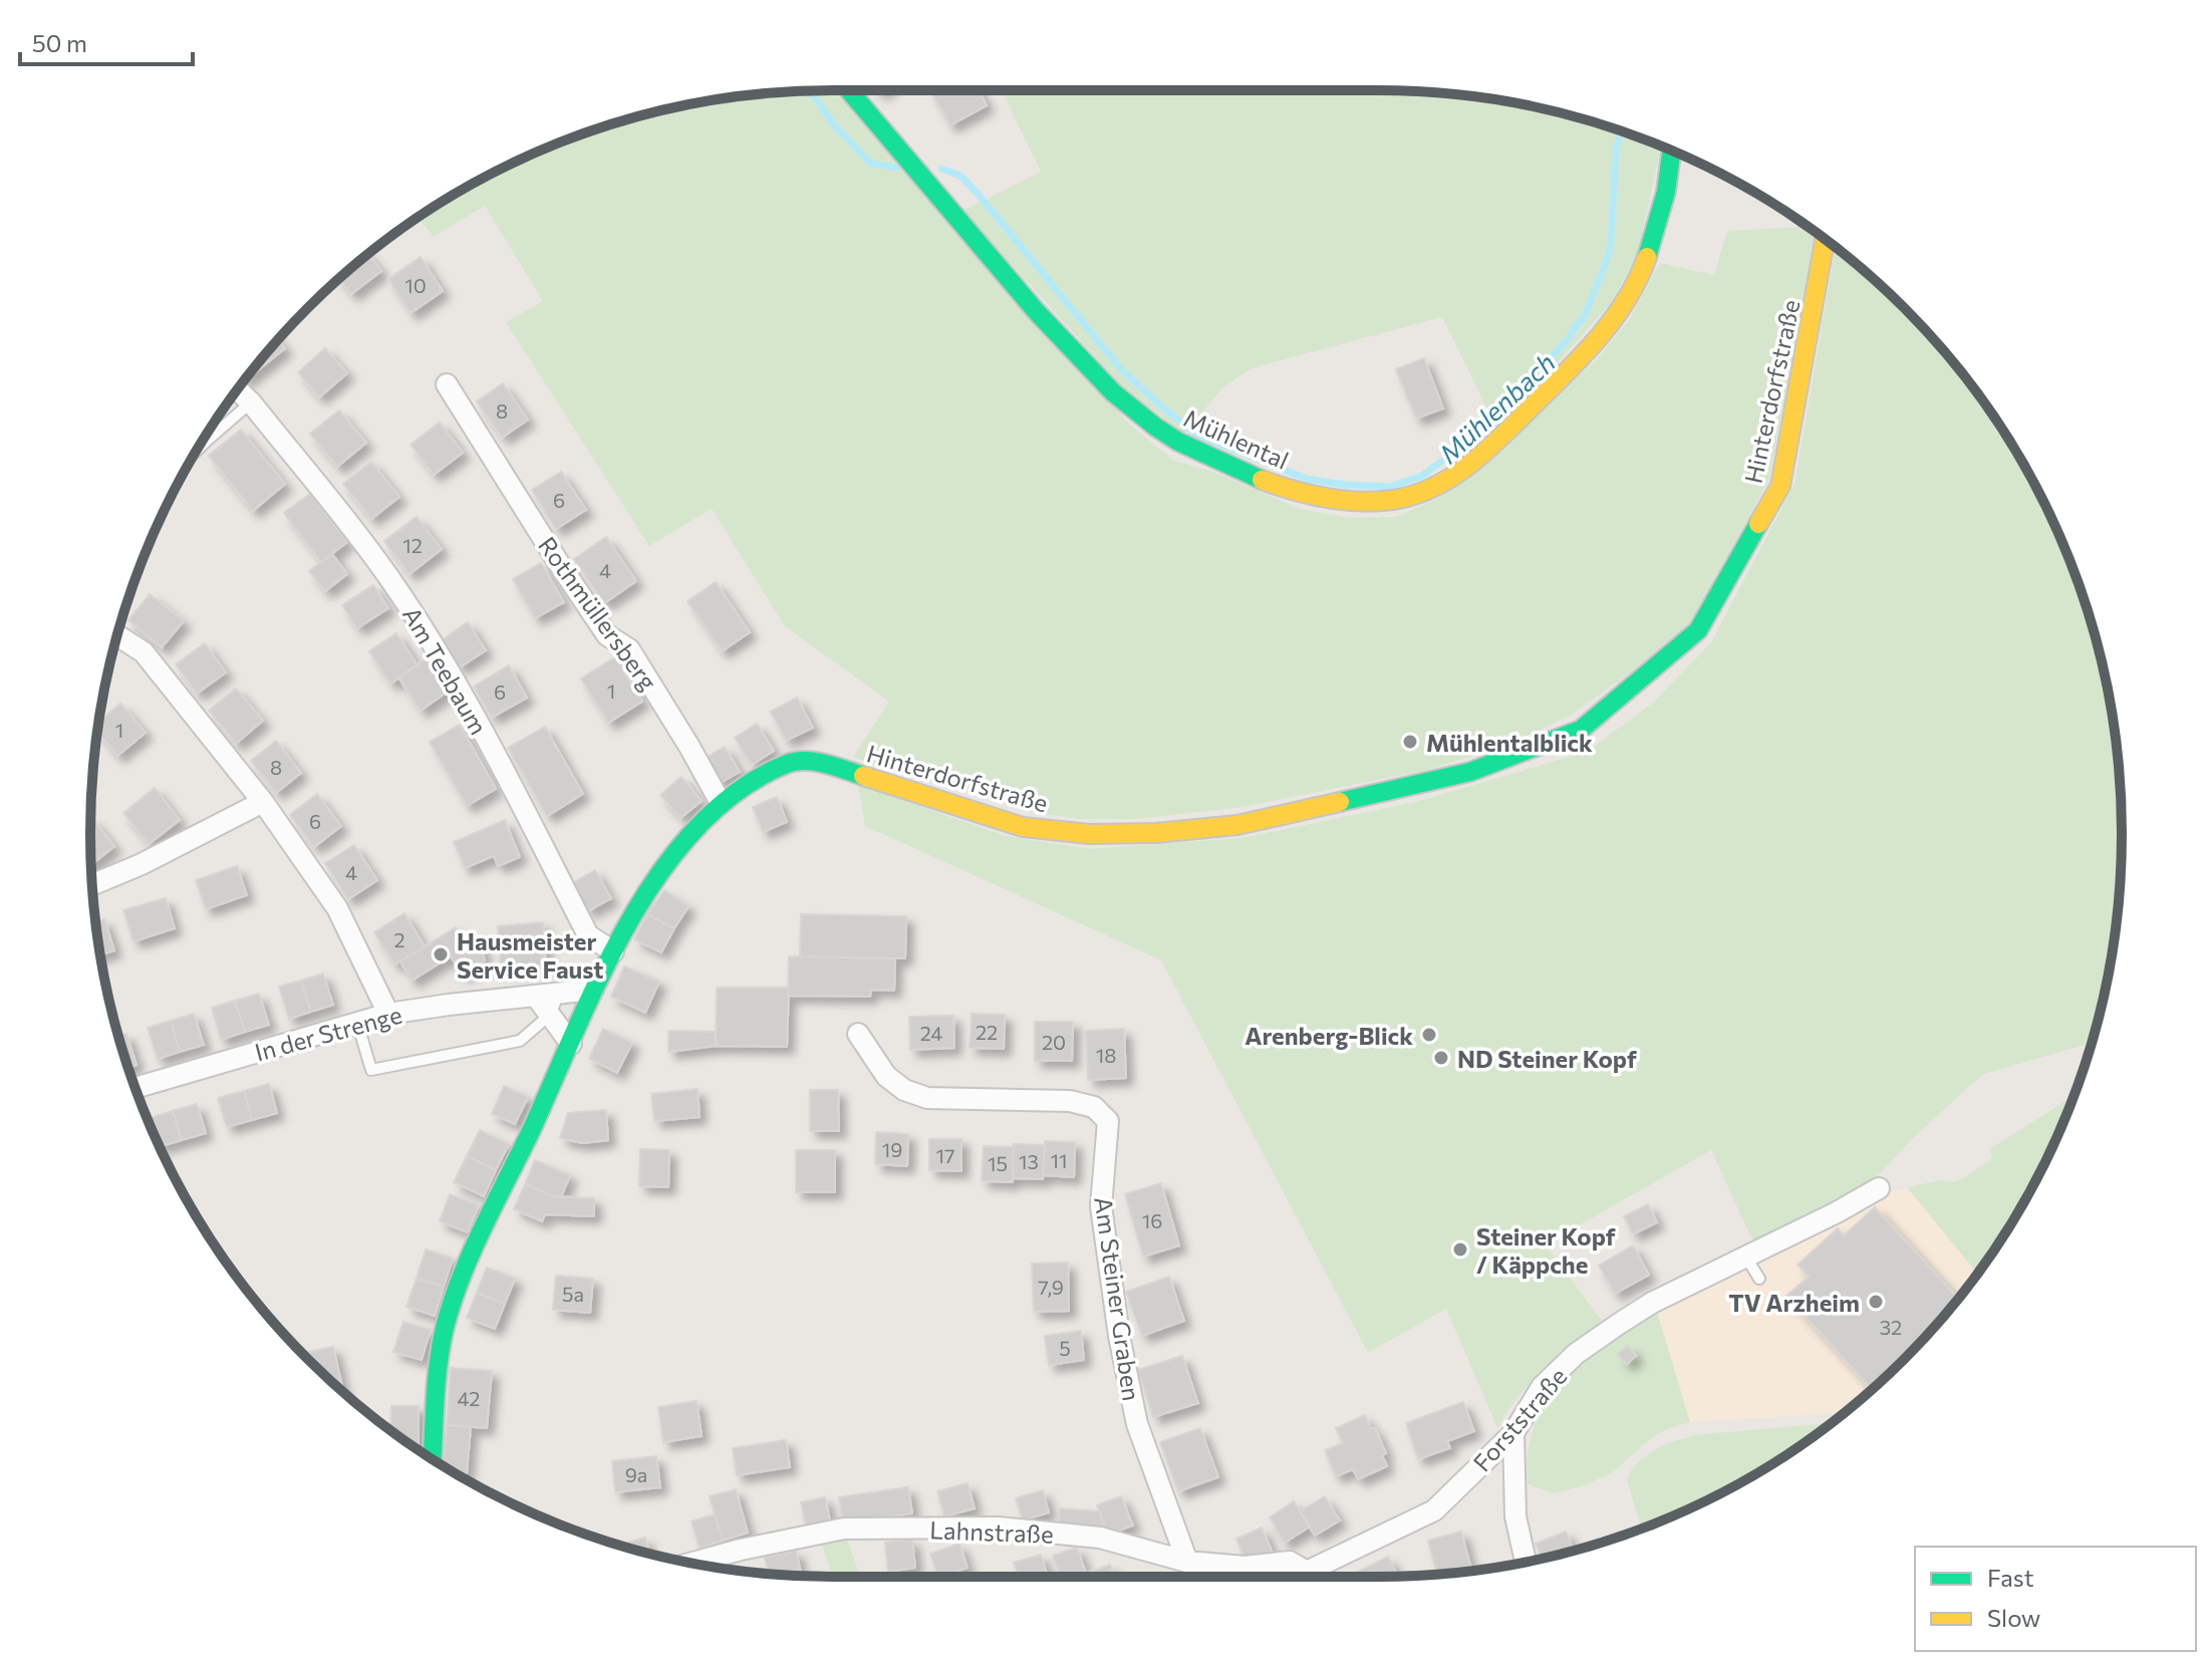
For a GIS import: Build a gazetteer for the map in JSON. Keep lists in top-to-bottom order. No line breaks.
{"streets":{"street":["Hinterdorfstraße","Mühlental","Rothmüllersberg","Am Teebaum","In der Strenge","Am Steiner Graben","Forststraße","Lahnstraße"]},"crossings":[["Hinterdorfstraße","Rothmüllersberg"],["Hinterdorfstraße","Am Teebaum"],["Hinterdorfstraße","In der Strenge"],["Am Steiner Graben","Lahnstraße"]],"water":["Mühlenbach"],"places":["Mühlentalblick","Hausmeister Service Faust","Arenberg-Blick","ND Steiner Kopf","Steiner Kopf / Käppche","TV Arzheim"],"house_numbers":["10","8","6","12","4","1","6","1","8","6","4","2","22","24","20","18","19","17","11","13","15","16","7,9","5a","32","5","42","9a"],"legend":["Fast","Slow"],"scale_bar":"50 m"}
